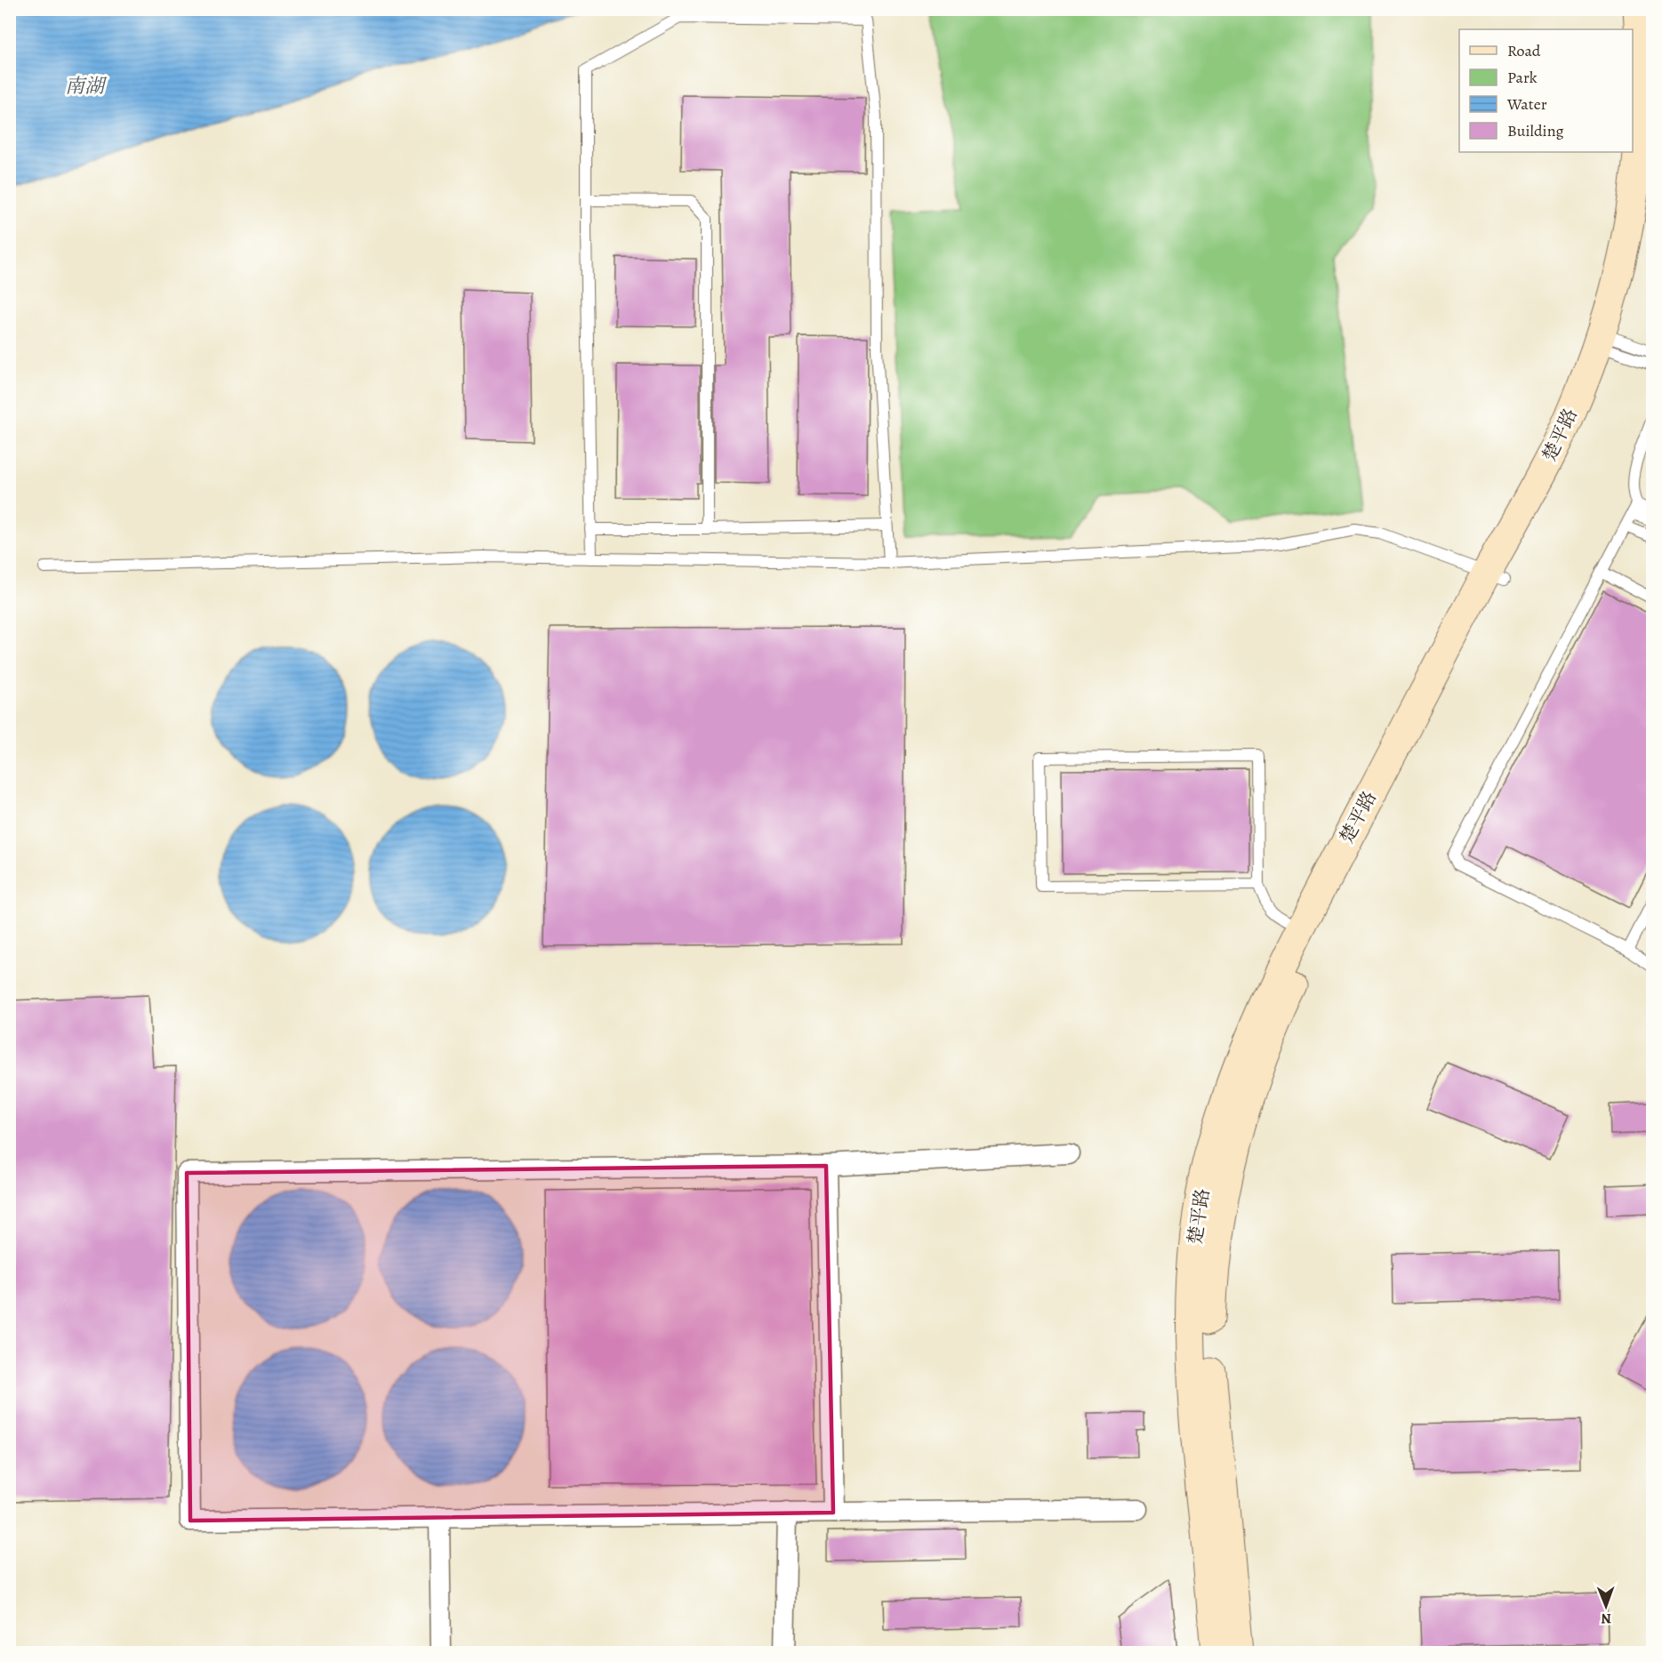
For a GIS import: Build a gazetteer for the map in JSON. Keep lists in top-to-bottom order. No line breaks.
{"streets":{"main road":["楚平路"]},"water":["南湖"],"legend":["Road","Park","Water","Building"],"north":"bottom"}
